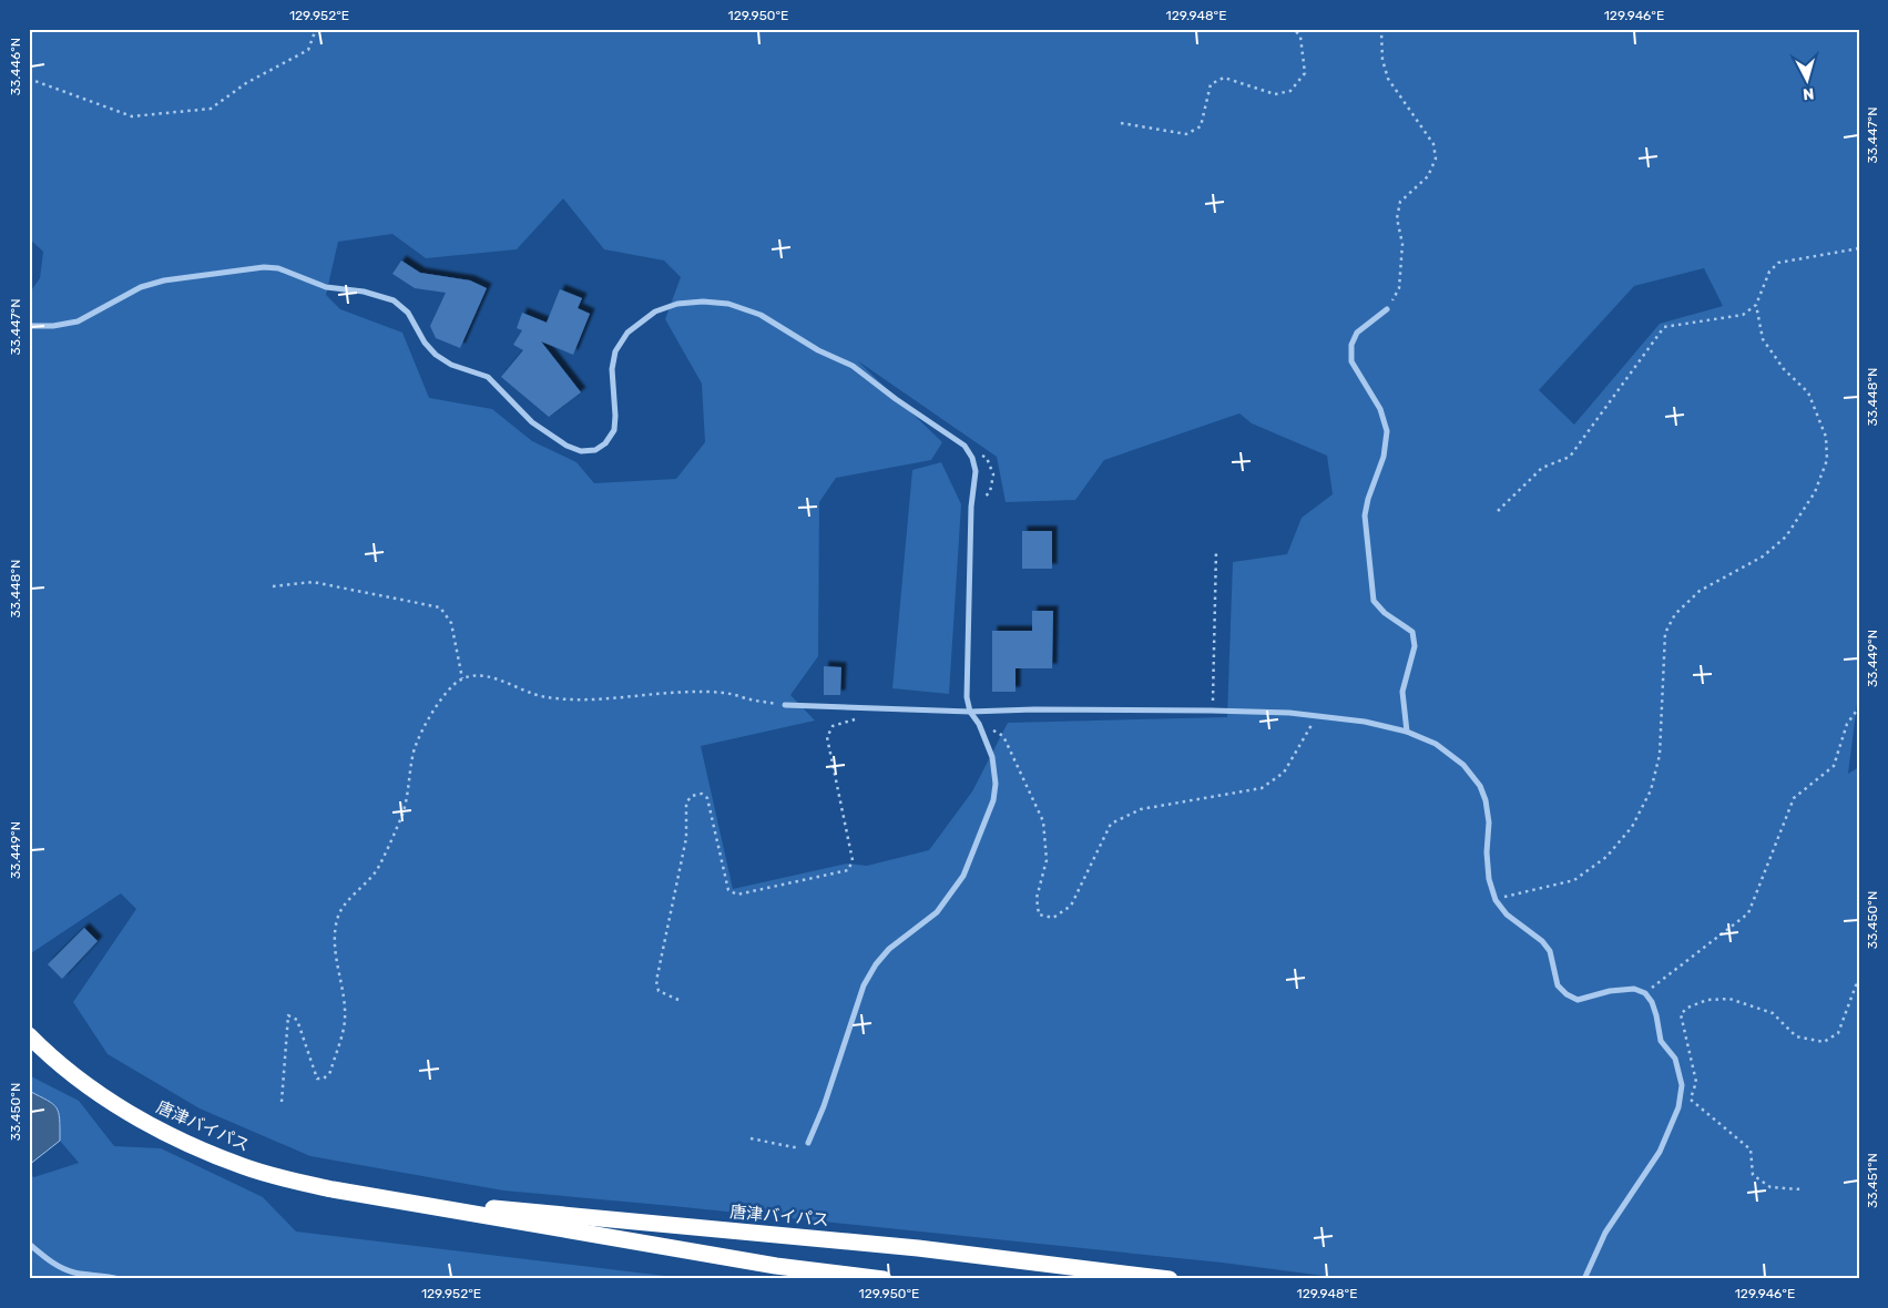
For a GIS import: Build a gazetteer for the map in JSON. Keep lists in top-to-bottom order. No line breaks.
{"streets":{"highway":["唐津バイパス"]},"north":"bottom","coordinates":["129.952°E","129.950°E","129.948°E","129.946°E","33.446°N","33.447°N","33.448°N","33.449°N","33.450°N","33.451°N"]}
